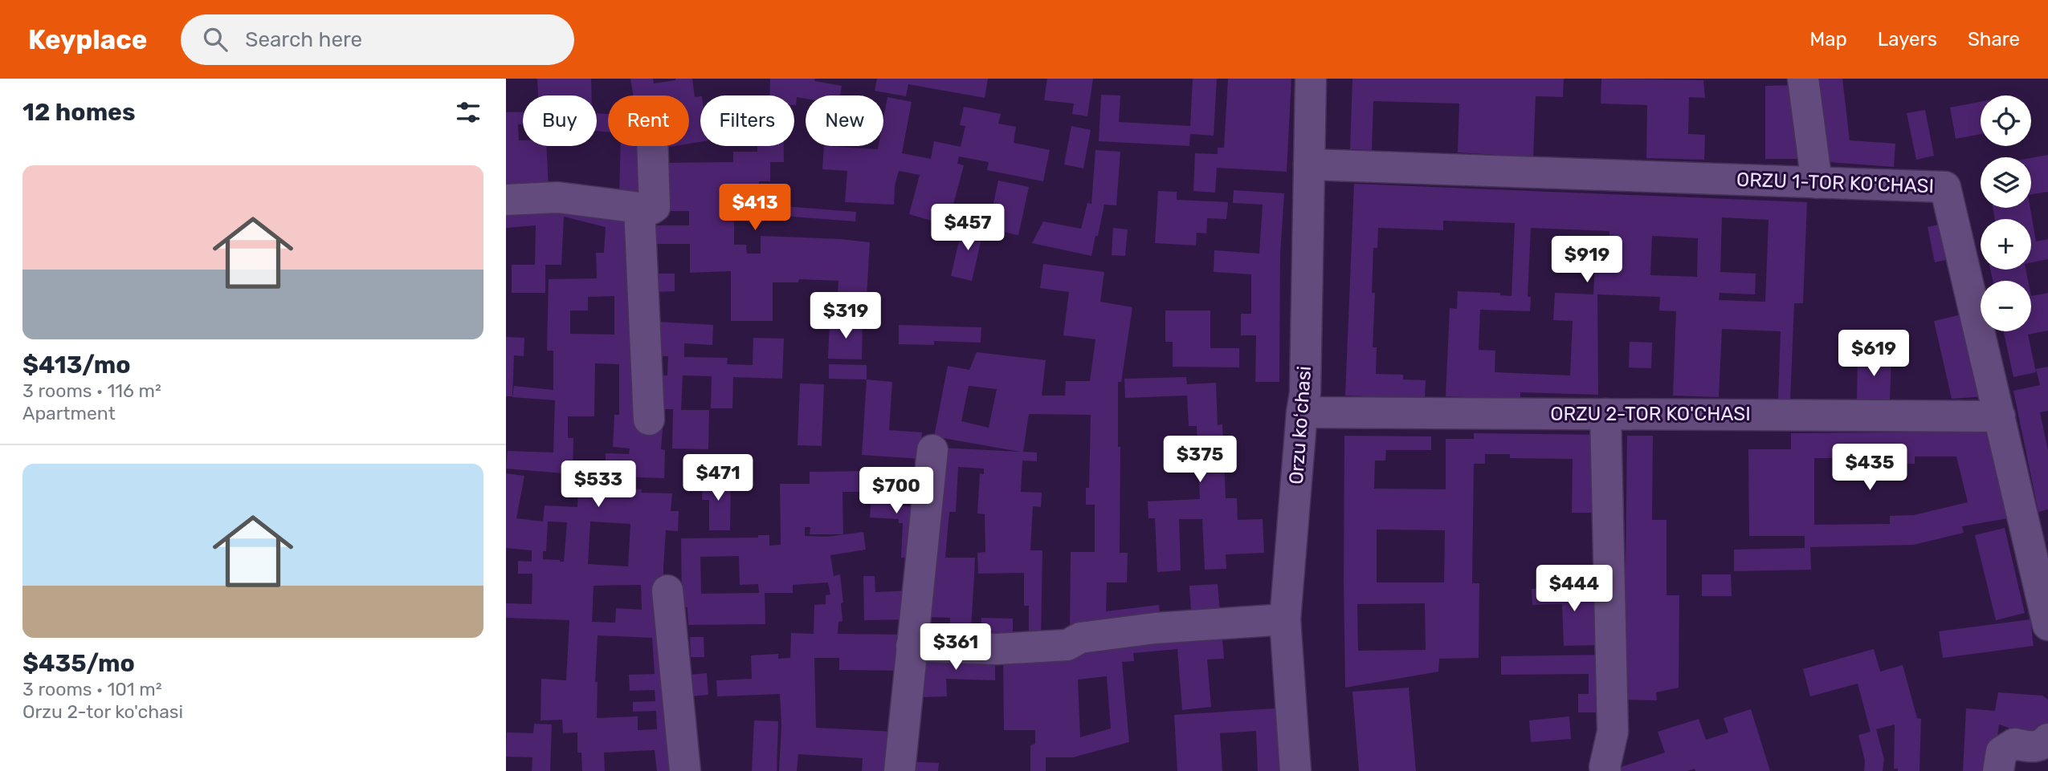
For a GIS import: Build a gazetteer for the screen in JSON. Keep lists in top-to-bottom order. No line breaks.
{"streets":{"street":["ORZU 1-TOR KO'CHASI","ORZU 2-TOR KO'CHASI","Orzu koʻchasi"]},"crossings":[["ORZU 1-TOR KO'CHASI","ORZU 2-TOR KO'CHASI"],["ORZU 1-TOR KO'CHASI","Orzu koʻchasi"],["ORZU 2-TOR KO'CHASI","Orzu koʻchasi"]],"page":{"header":"Keyplace","search":"Search here","nav":["Map","Layers","Share"],"heading":"12 homes","map_buttons":["+","−"],"chip":["Buy","Rent","Filters","New"],"list":[{"name":"$413/mo","note":"3 rooms · 116 m² · Apartment"},{"name":"$435/mo","note":"3 rooms · 101 m² · Orzu 2-tor ko'chasi"}],"price":["$413","$457","$919","$319","$619","$375","$435","$471","$533","$700","$444","$361"]}}
